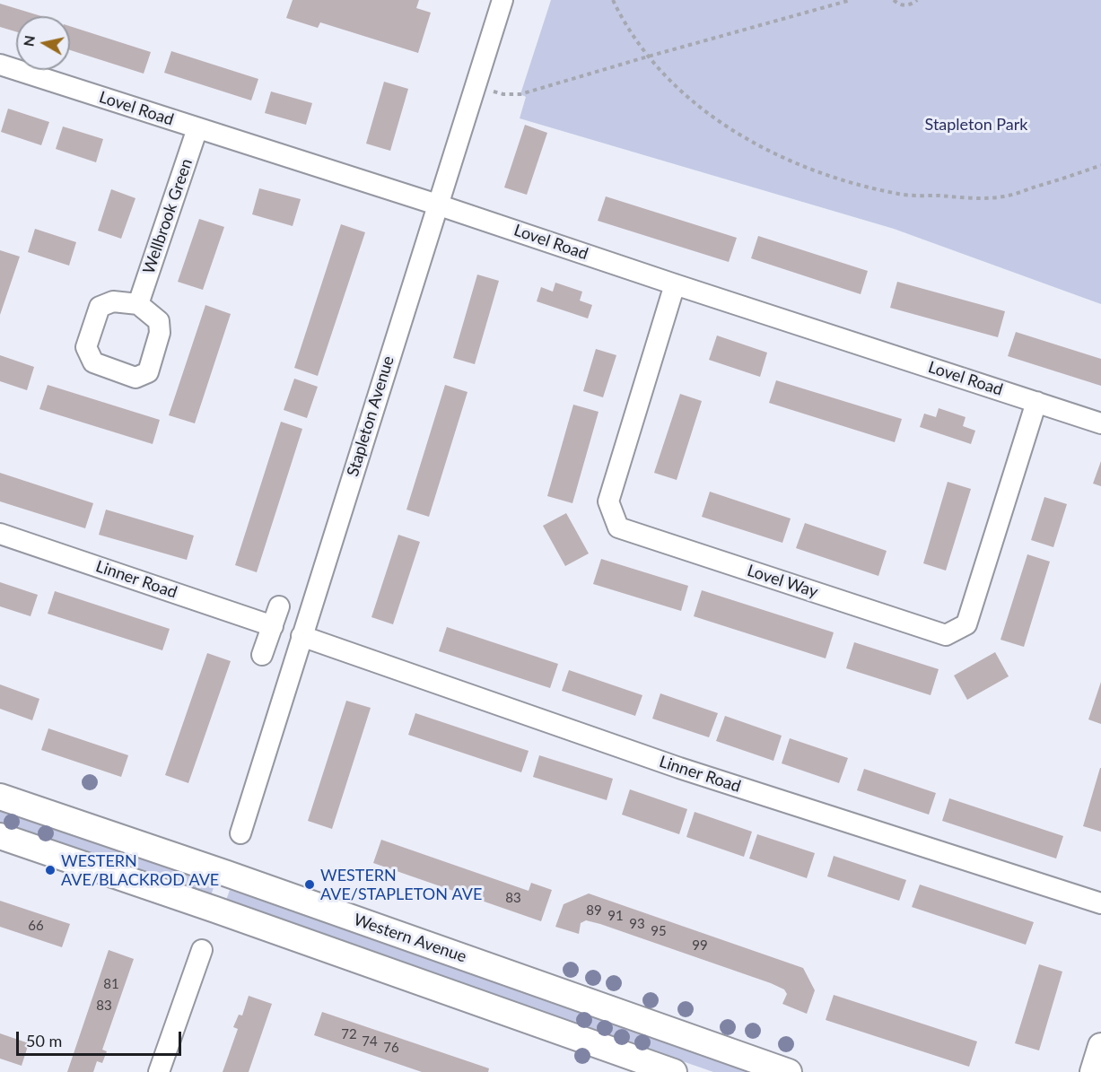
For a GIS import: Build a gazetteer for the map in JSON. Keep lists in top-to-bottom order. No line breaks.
{"streets":{"street":["Lovel Road","Wellbrook Green","Stapleton Avenue","Linner Road","Lovel Way","Western Avenue"]},"crossings":[["Lovel Road","Wellbrook Green"],["Lovel Road","Stapleton Avenue"],["Lovel Road","Lovel Way"],["Stapleton Avenue","Linner Road"]],"parks":["Stapleton Park"],"places":["WESTERN AVE/BLACKROD AVE","WESTERN AVE/STAPLETON AVE"],"house_numbers":["83","89","91","93","66","95","99","81","83","72","74","76"],"scale_bar":"50 m","north":"left"}
